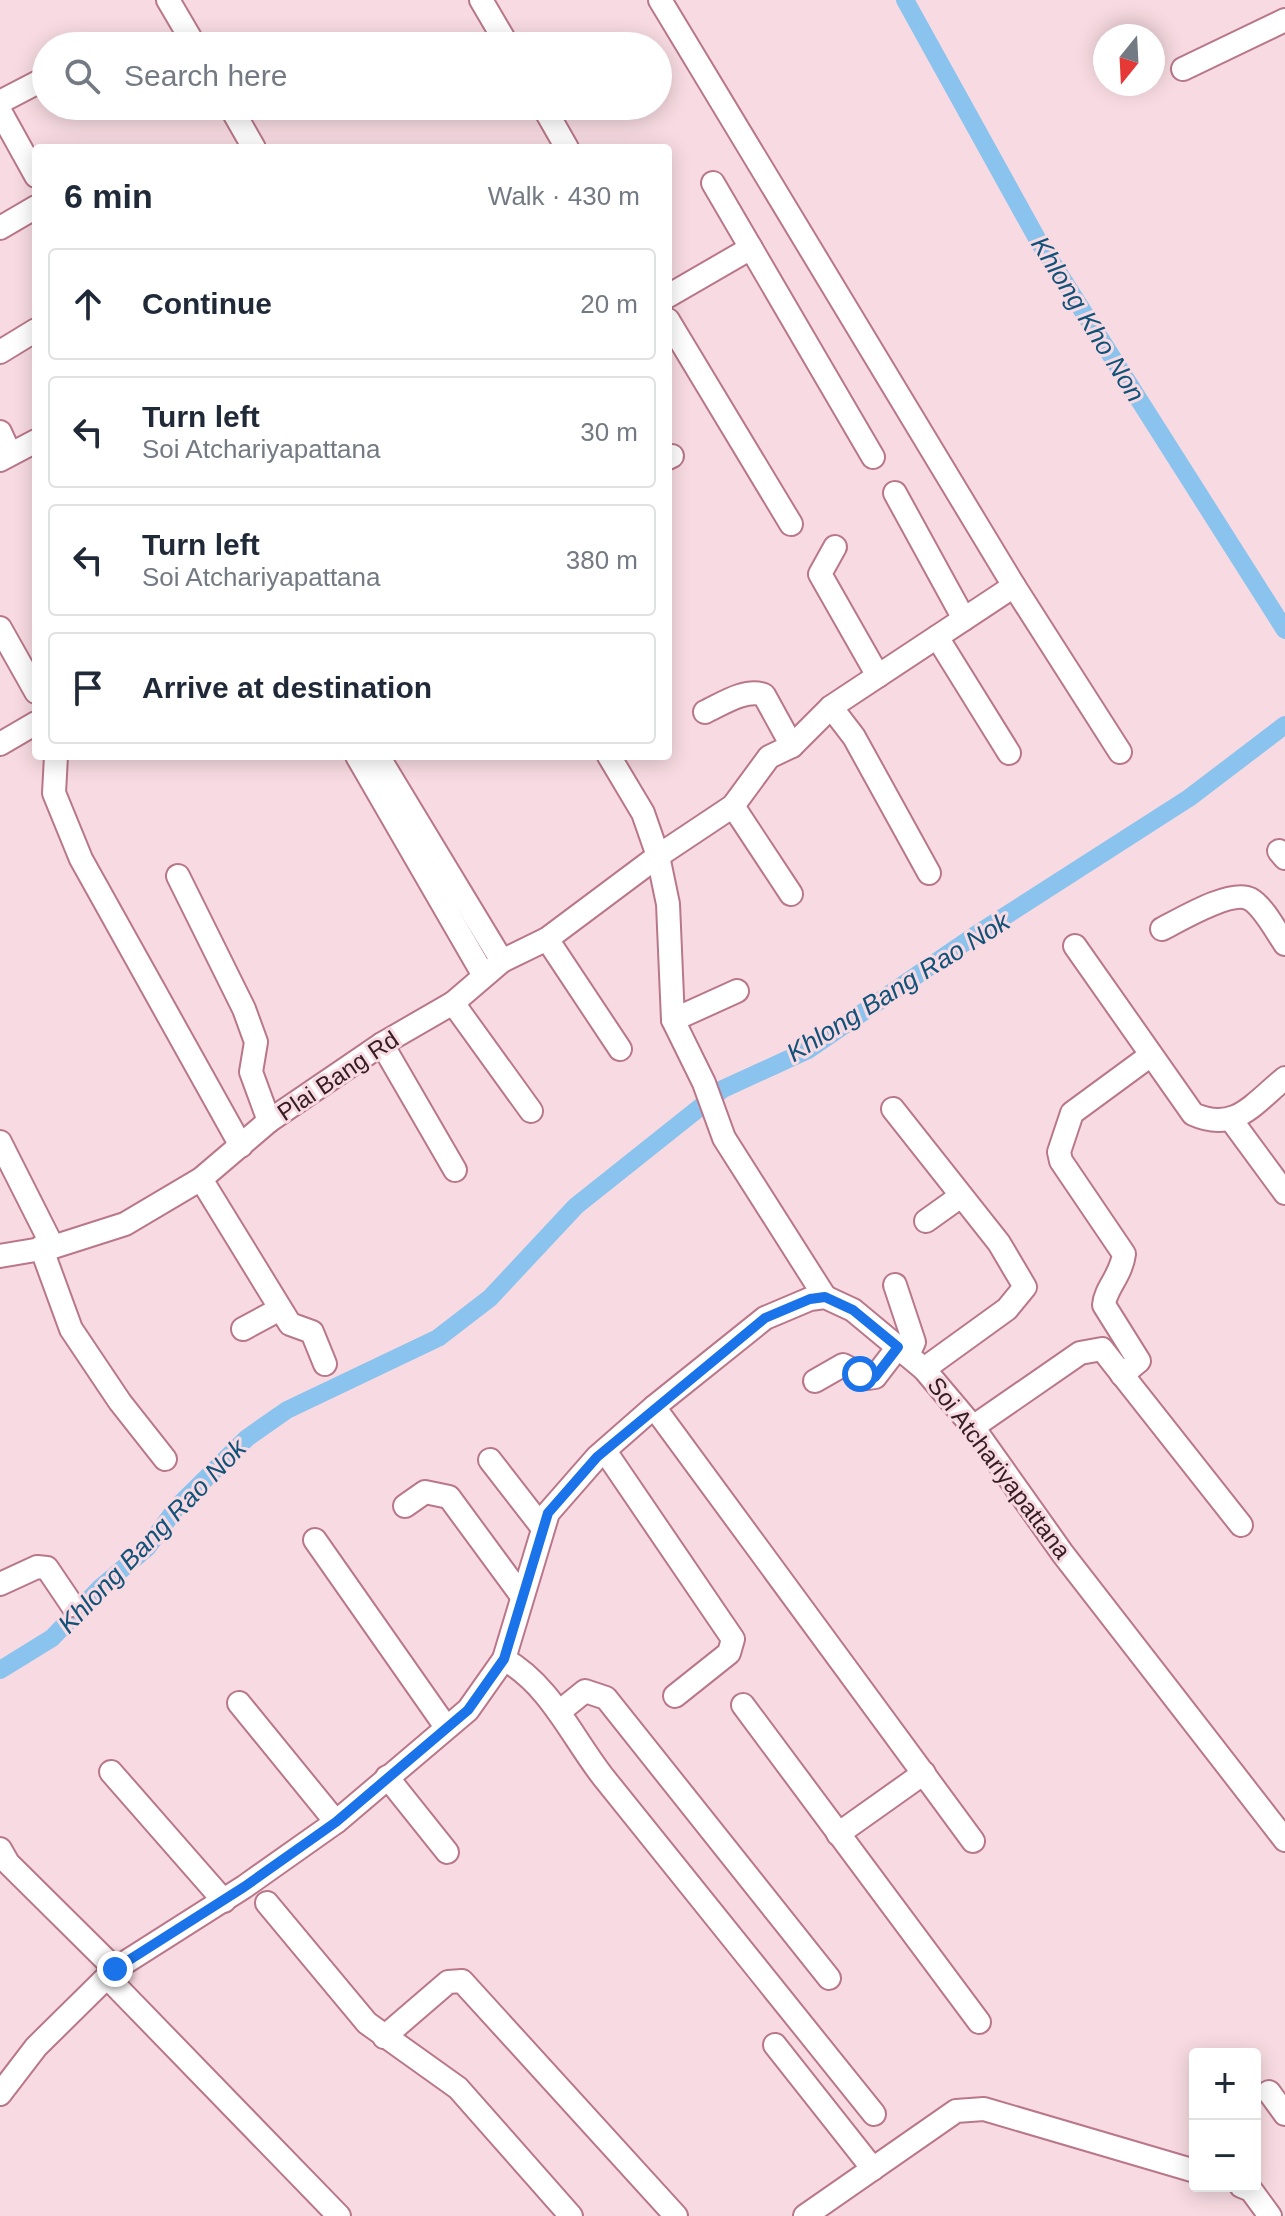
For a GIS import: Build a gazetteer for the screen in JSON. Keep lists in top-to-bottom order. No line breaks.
{"streets":{"street":["Plai Bang Rd","Soi Atchariyapattana"]},"water":["Khlong Kho Non","Khlong Bang Rao Nok"],"north":"bottom","page":{"search":"Search here","heading":["6 min","Walk · 430 m"],"list":[["Continue","20 m"],["Turn left","Soi Atchariyapattana","30 m"],["Turn left","Soi Atchariyapattana","380 m"],"Arrive at destination"],"map_buttons":["+","−"]}}
